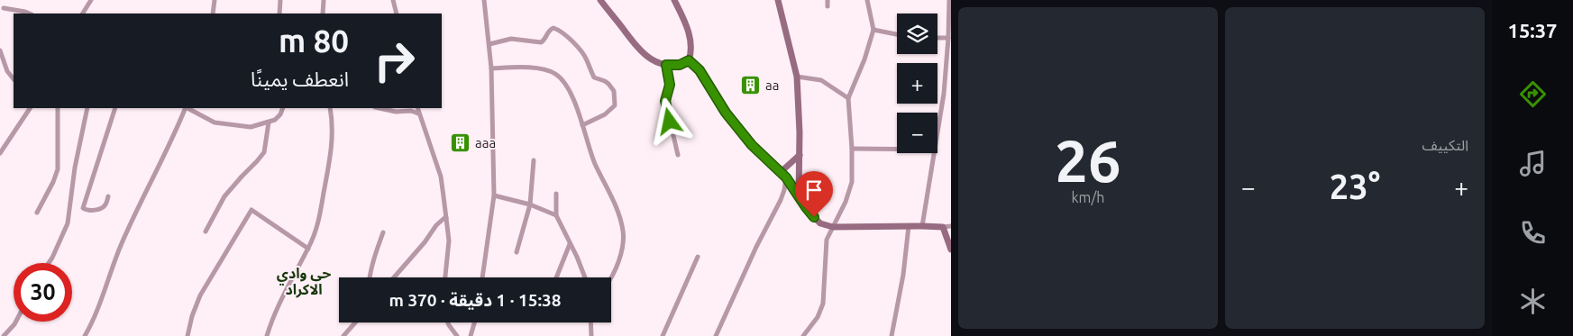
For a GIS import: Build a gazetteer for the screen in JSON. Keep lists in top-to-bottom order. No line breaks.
{"districts":["حي وادي الاكراد"],"places":{"building":["aa","aaa"]},"page":{"tabs":"15:37","tile":["التكييف",["26","km/h"]],"map_buttons":["+","−"],"turn":["80 m","انعطف يمينًا"],"heat":["−","23°","+"],"limit":"30","trip":"15:38 · 1 دقيقة · 370 m"}}
